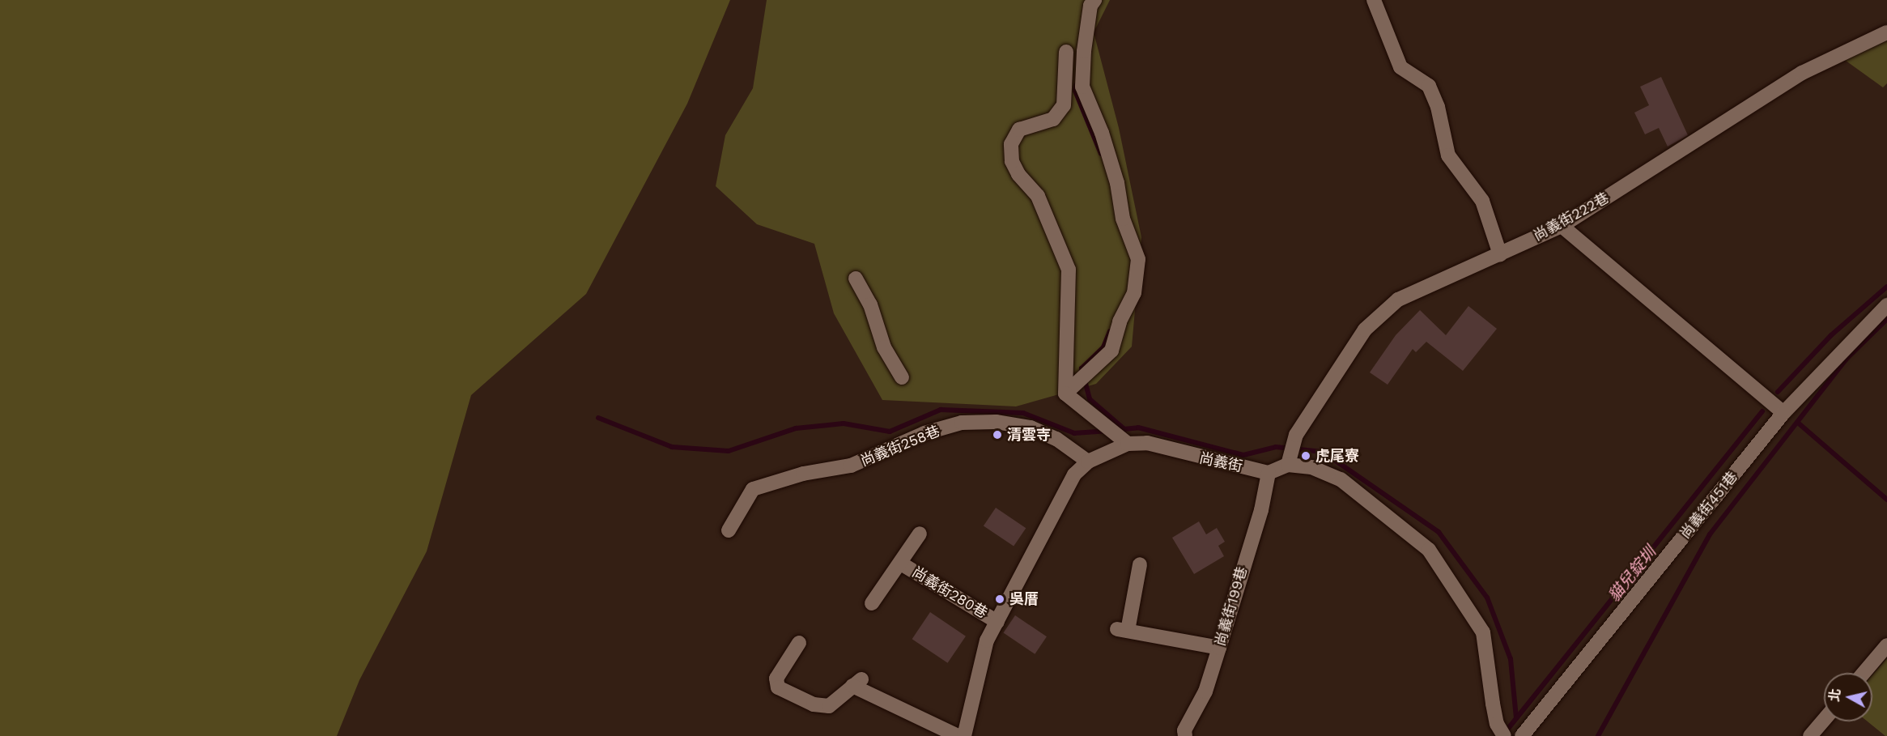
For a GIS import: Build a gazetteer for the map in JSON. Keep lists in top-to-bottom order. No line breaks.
{"streets":{"street":["尚義街222巷","尚義街258巷","尚義街","尚義街451巷","尚義街280巷","尚義街199巷"]},"crossings":[["尚義街258巷","尚義街"],["尚義街","尚義街280巷"],["尚義街","尚義街199巷"]],"water":["貓兒錠圳"],"places":["清雲寺","虎尾寮","吳厝"],"north":"left"}
